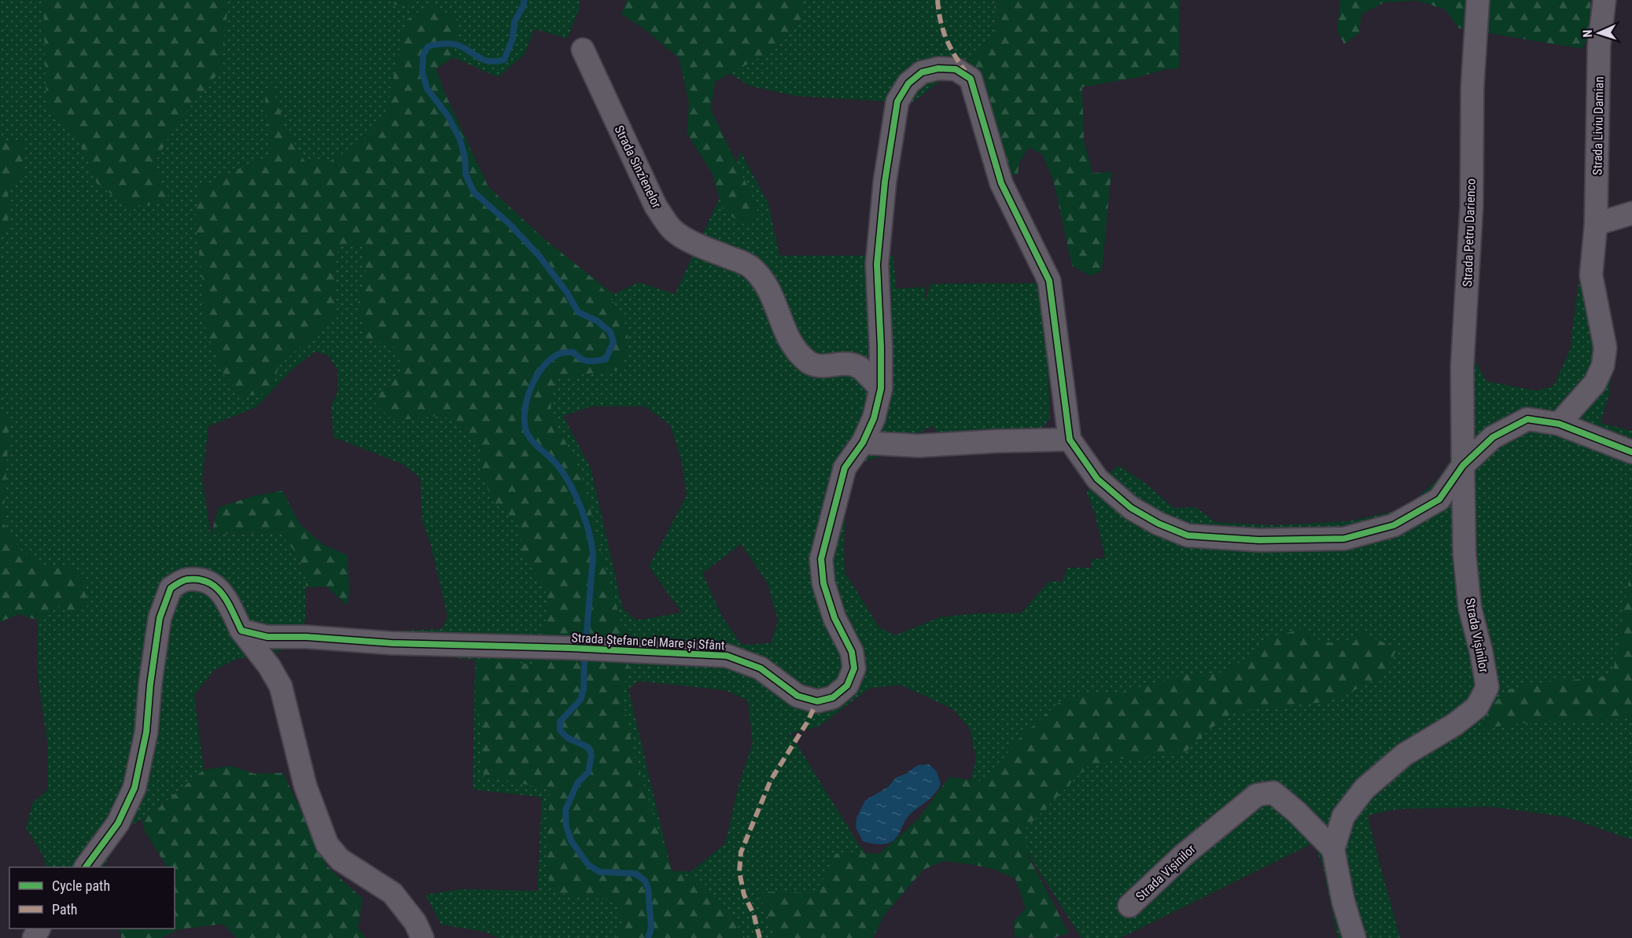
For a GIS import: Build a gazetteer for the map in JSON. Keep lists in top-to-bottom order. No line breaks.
{"streets":{"street":["Strada Liviu Damian","Strada Sînzîenelor","Strada Petru Darienco","Strada Vișinilor","Strada Ștefan cel Mare și Sfânt"]},"crossings":[["Strada Liviu Damian","Strada Ștefan cel Mare și Sfânt"],["Strada Sînzîenelor","Strada Ștefan cel Mare și Sfânt"],["Strada Petru Darienco","Strada Vișinilor"],["Strada Petru Darienco","Strada Ștefan cel Mare și Sfânt"],["Strada Vișinilor","Strada Ștefan cel Mare și Sfânt"]],"legend":["Cycle path","Path"],"north":"left"}
